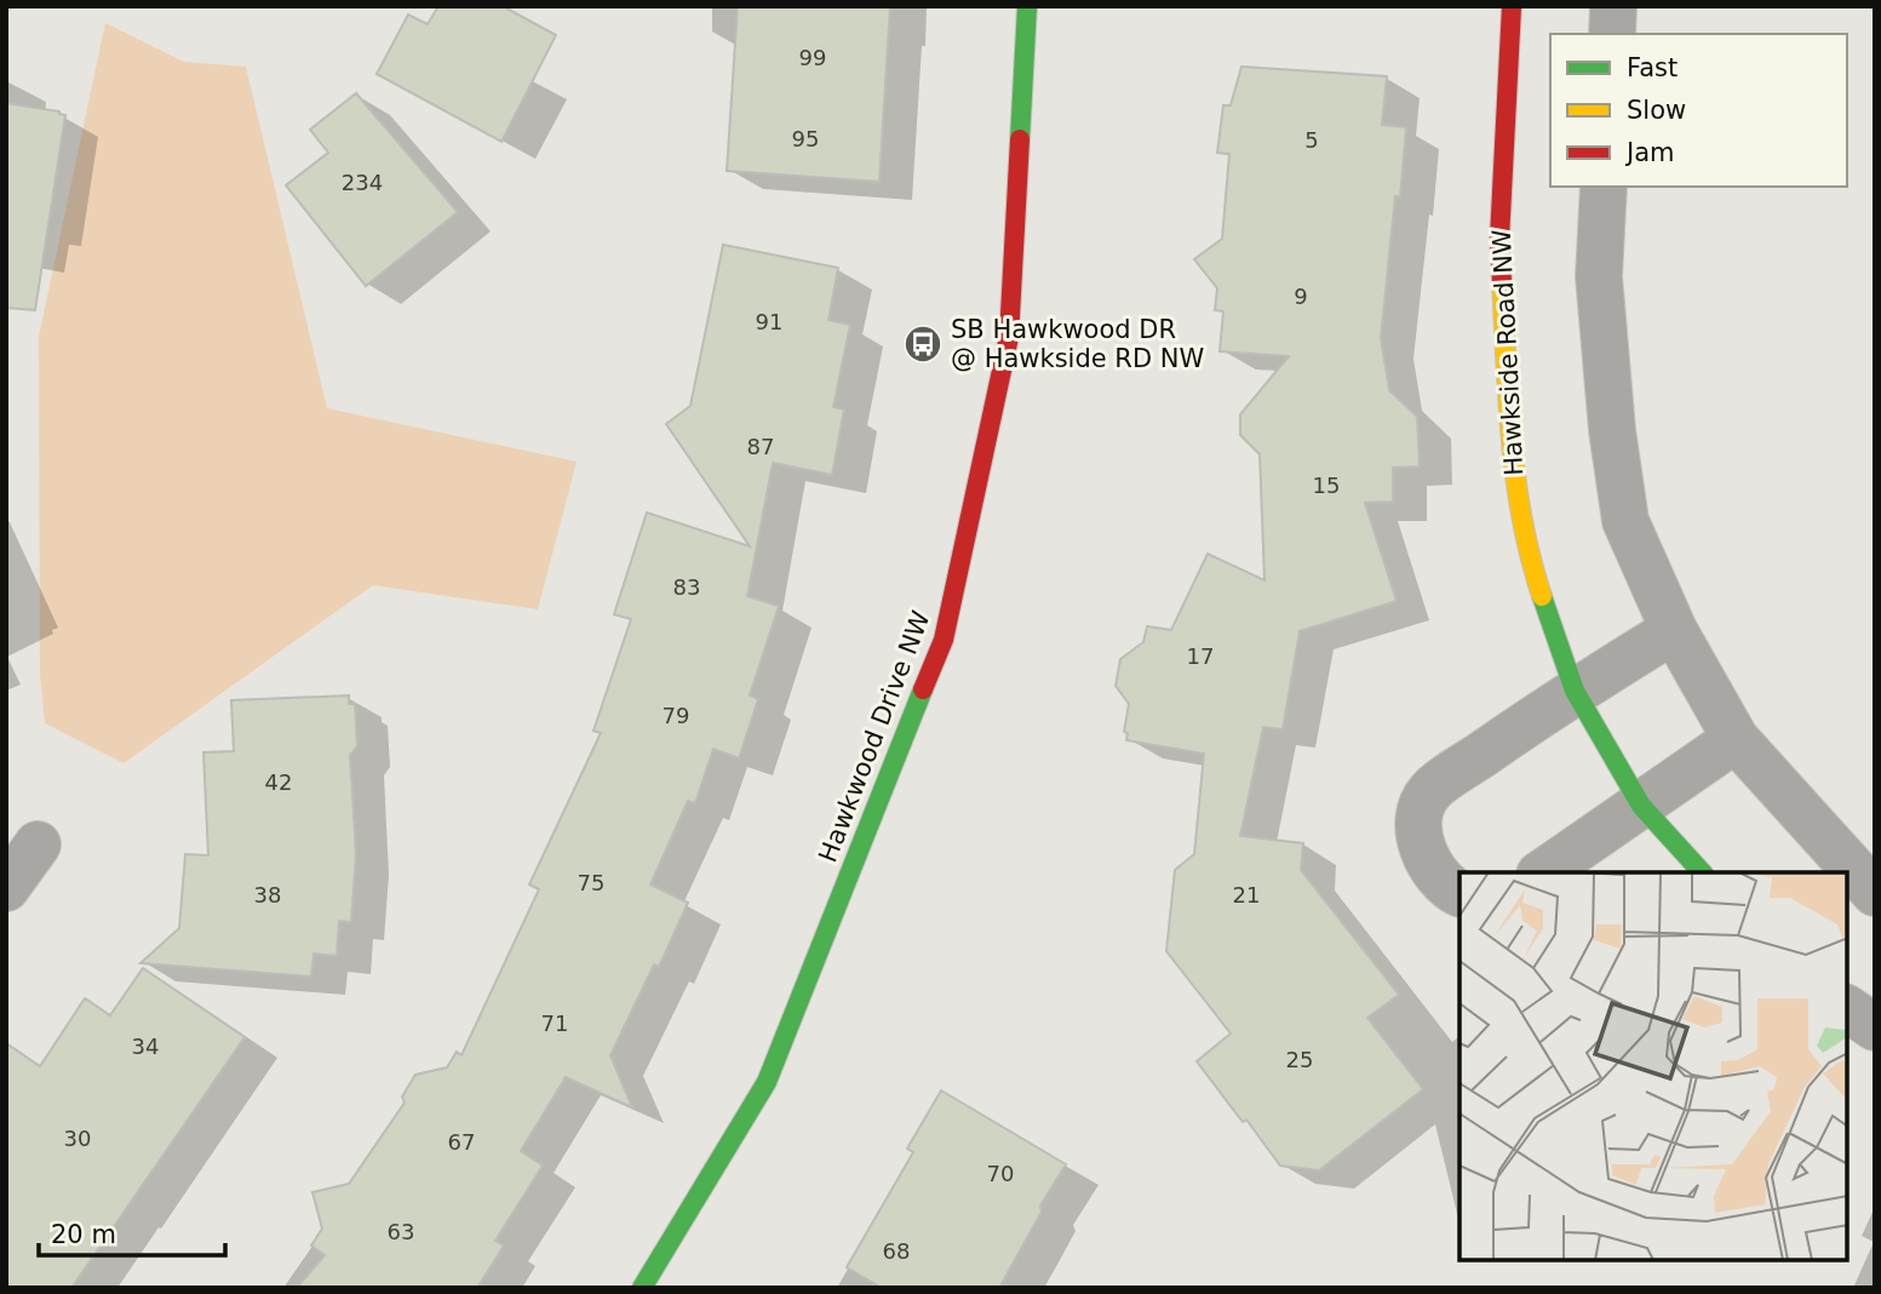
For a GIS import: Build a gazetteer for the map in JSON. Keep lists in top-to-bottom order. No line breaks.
{"streets":{"street":["Hawkside Road NW","Hawkwood Drive NW"]},"places":{"bus stop":["SB Hawkwood DR @ Hawkside RD NW"]},"house_numbers":["99","95","5","234","9","91","87","15","83","17","79","42","75","38","21","71","34","25","30","67","70","63","68"],"legend":["Fast","Slow","Jam"],"scale_bar":"20 m"}
